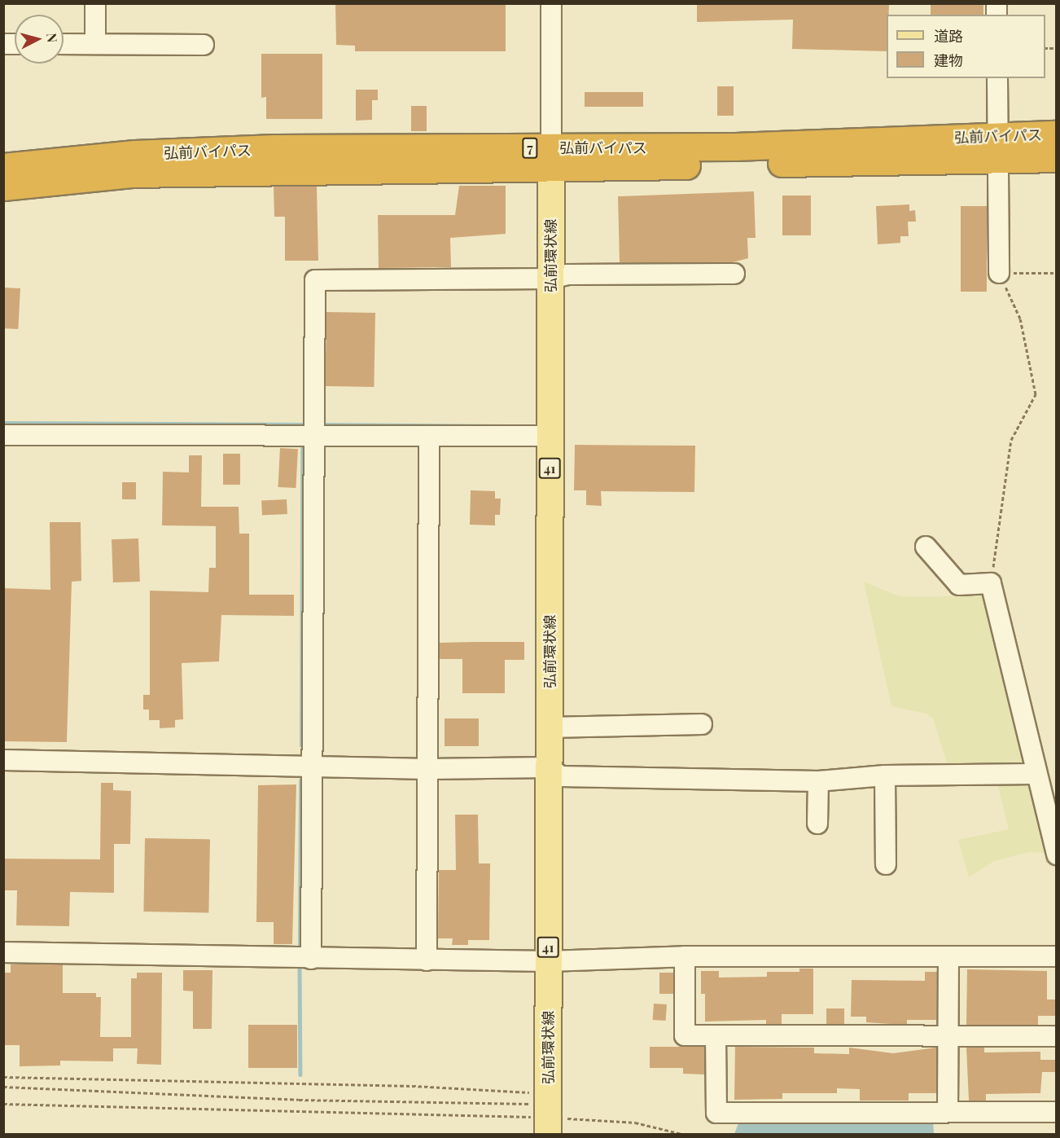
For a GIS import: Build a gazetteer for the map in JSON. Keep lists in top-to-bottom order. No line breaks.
{"streets":{"highway":["弘前バイパス","7"],"main road":["弘前環状線","41"]},"crossings":[["弘前バイパス","弘前環状線"]],"legend":["道路","建物"],"north":"right"}
